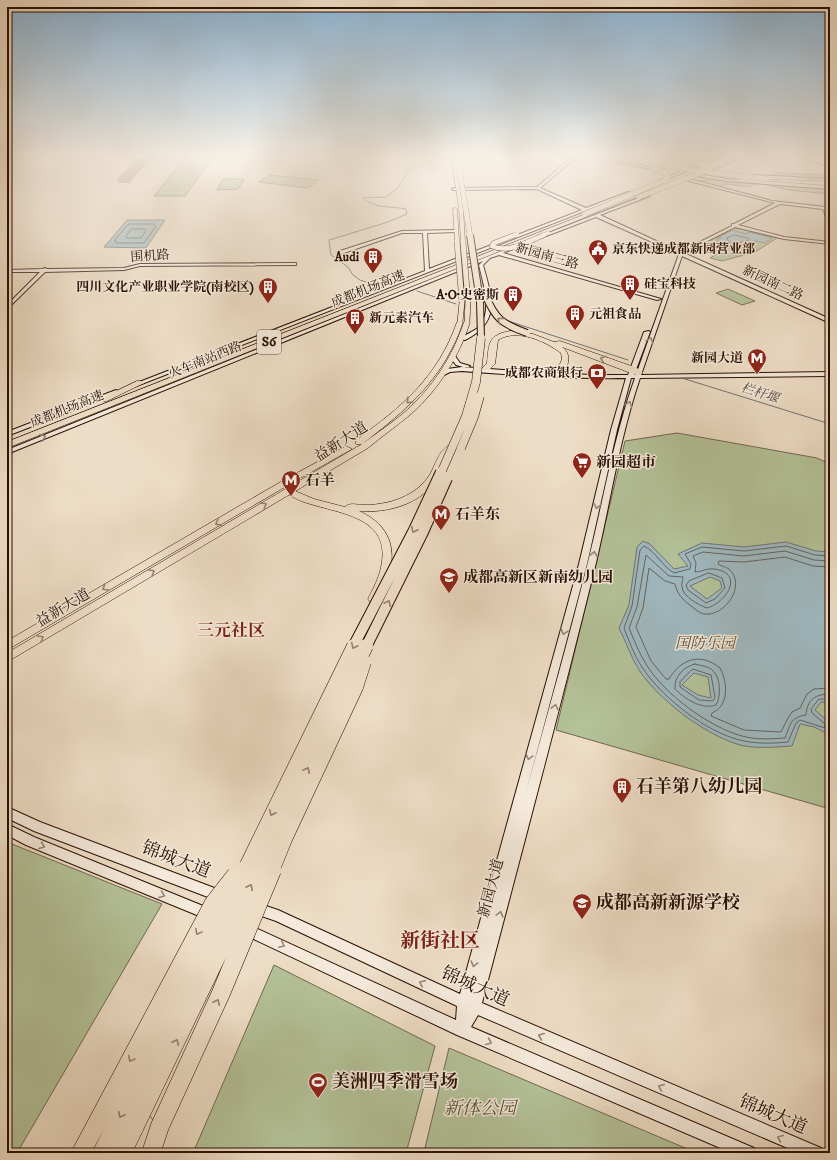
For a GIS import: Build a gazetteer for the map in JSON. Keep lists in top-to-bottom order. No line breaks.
{"streets":{"highway":["成都机场高速","S6"],"main road":["围机路","新园南三路","新园南二路","火车南站西路","益新大道","锦城大道","新园大道"]},"crossings":[["新园南三路","火车南站西路"],["新园南三路","新园大道"],["新园南二路","火车南站西路"],["新园南二路","新园大道"],["锦城大道","新园大道"]],"districts":["三元社区","新街社区"],"water":["栏杆堰"],"parks":["国防乐园","新体公园"],"places":{"public building":["京东快递成都新园营业部"],"building":["Audi","硅宝科技","四川文化产业职业学院(南校区)","A·O·史密斯","元祖食品","新元素汽车","石羊第八幼儿园"],"metro station":["新园大道","石羊","石羊东"],"bank":["成都农商银行"],"supermarket":["新园超市"],"school or university":["成都高新区新南幼儿园","成都高新新源学校"],"sports":["美洲四季滑雪场"]}}
